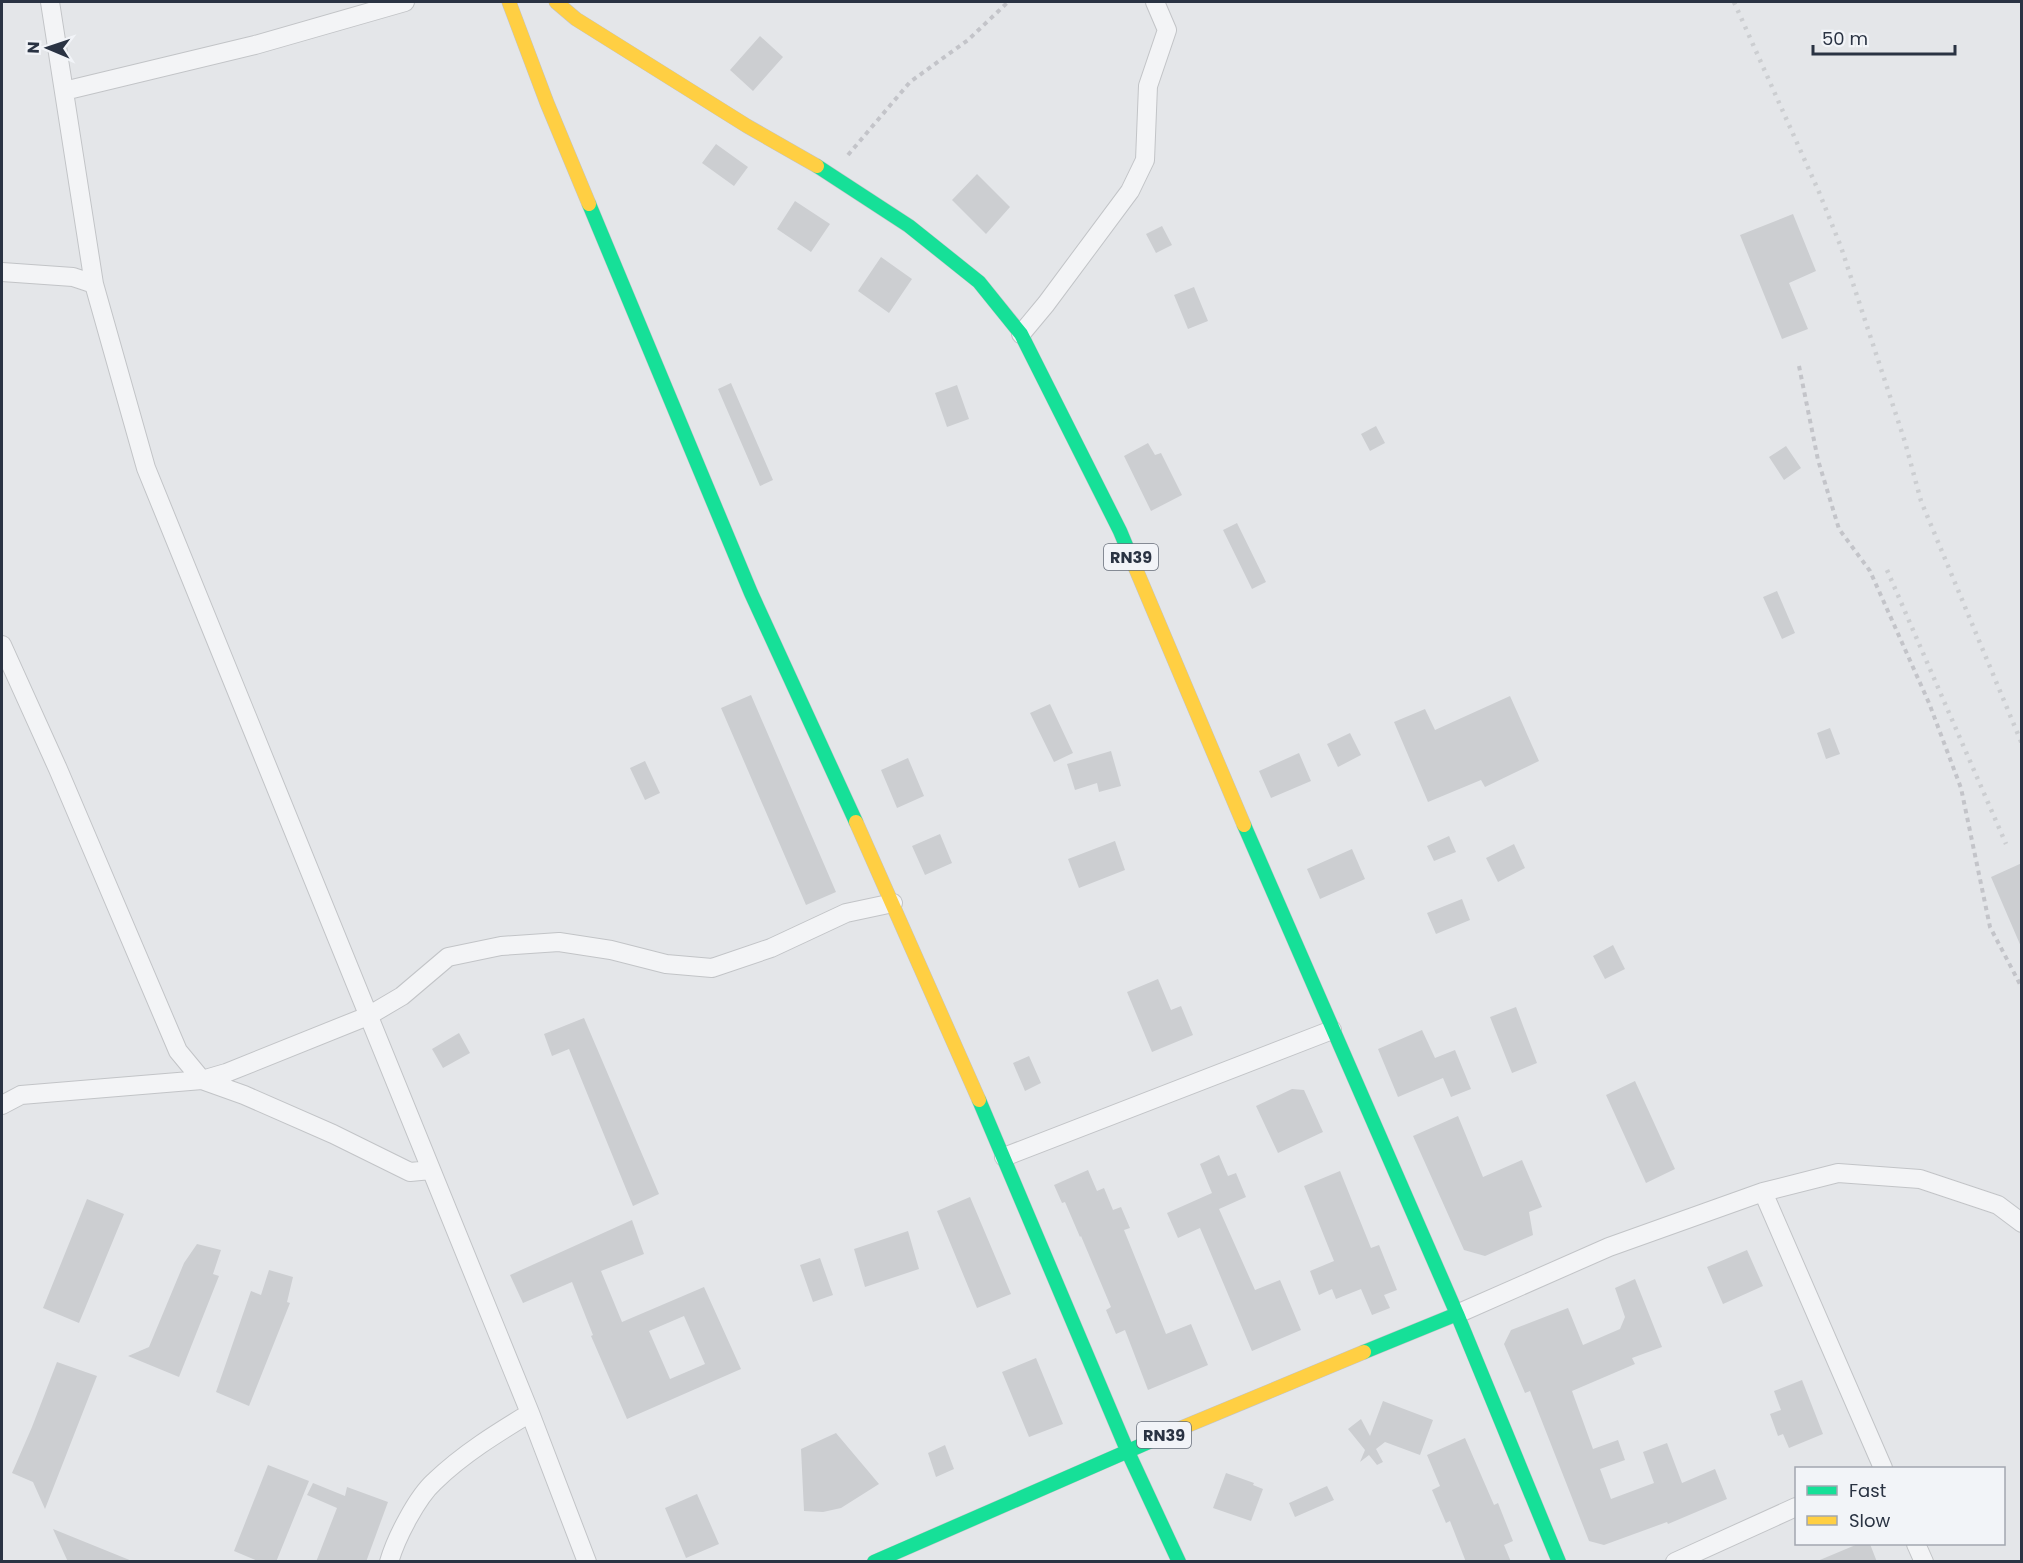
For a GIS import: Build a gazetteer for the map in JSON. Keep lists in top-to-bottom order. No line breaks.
{"streets":{"main road":["RN39"]},"legend":["Fast","Slow"],"scale_bar":"50 m","north":"left"}
